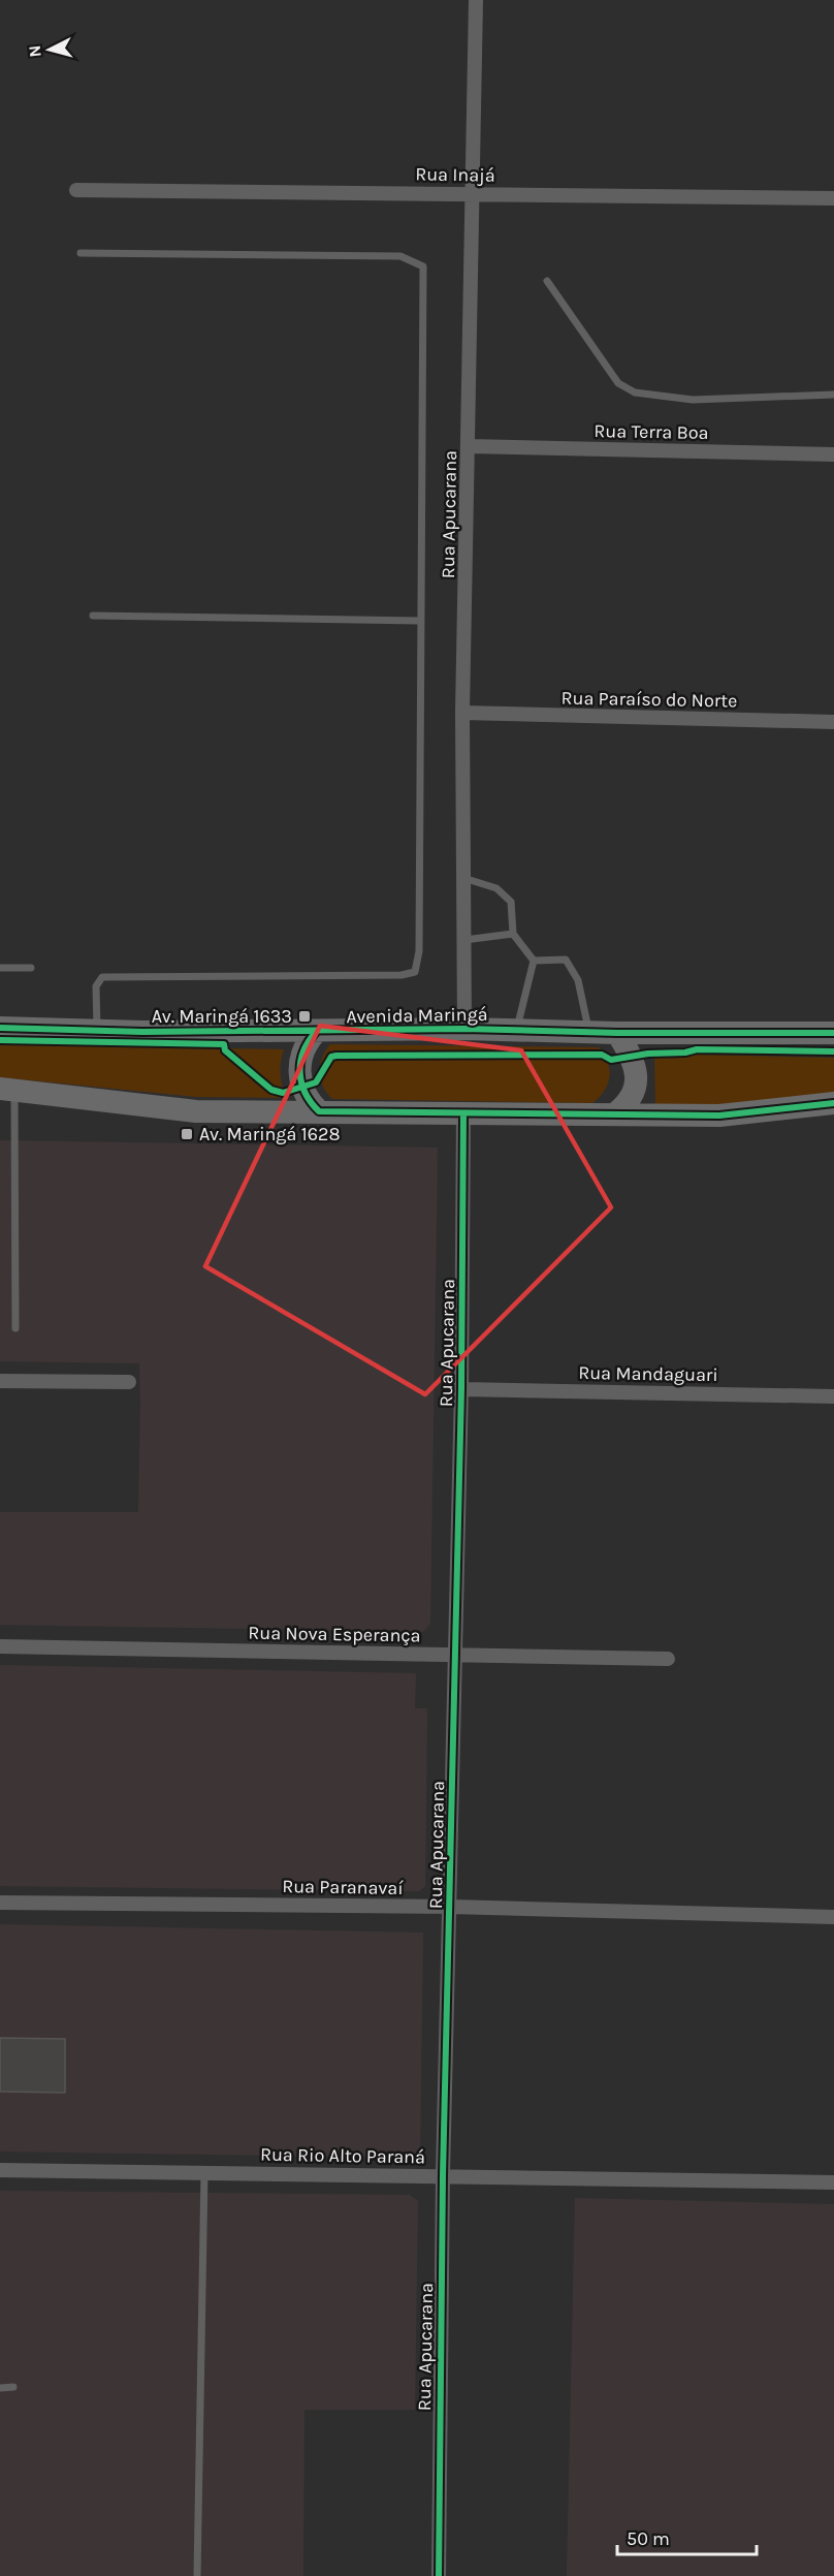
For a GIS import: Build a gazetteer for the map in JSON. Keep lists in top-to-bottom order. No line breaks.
{"streets":{"main road":["Avenida Maringá"],"street":["Rua Inajá","Rua Terra Boa","Rua Apucarana","Rua Paraíso do Norte","Rua Mandaguari","Rua Nova Esperança","Rua Paranavaí","Rua Rio Alto Paraná"]},"crossings":[["Rua Inajá","Rua Apucarana"],["Rua Terra Boa","Rua Apucarana"],["Rua Apucarana","Rua Paraíso do Norte"],["Rua Apucarana","Avenida Maringá"],["Rua Apucarana","Rua Mandaguari"],["Rua Apucarana","Rua Nova Esperança"],["Rua Apucarana","Rua Paranavaí"],["Rua Apucarana","Rua Rio Alto Paraná"]],"places":{"transit":["Av. Maringá 1633","Av. Maringá 1628"]},"scale_bar":"50 m","north":"left"}
